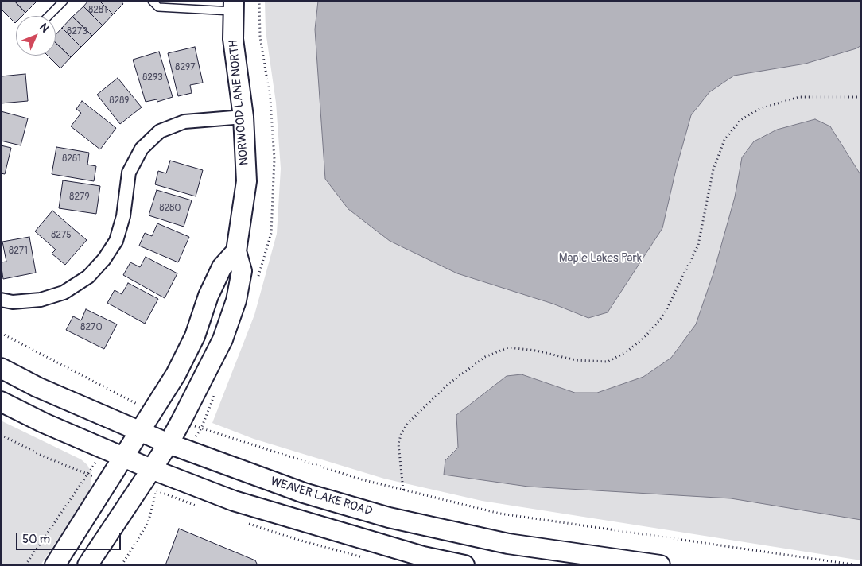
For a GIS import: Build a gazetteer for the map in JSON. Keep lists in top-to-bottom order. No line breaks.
{"streets":{"main road":["NORWOOD LANE NORTH","WEAVER LAKE ROAD"]},"crossings":[["NORWOOD LANE NORTH","WEAVER LAKE ROAD"]],"parks":["Maple Lakes Park"],"house_numbers":["8281","8273","8297","8293","8289","8281","8279","8280","8275","8271","8270"],"scale_bar":"50 m","north":"top right"}
